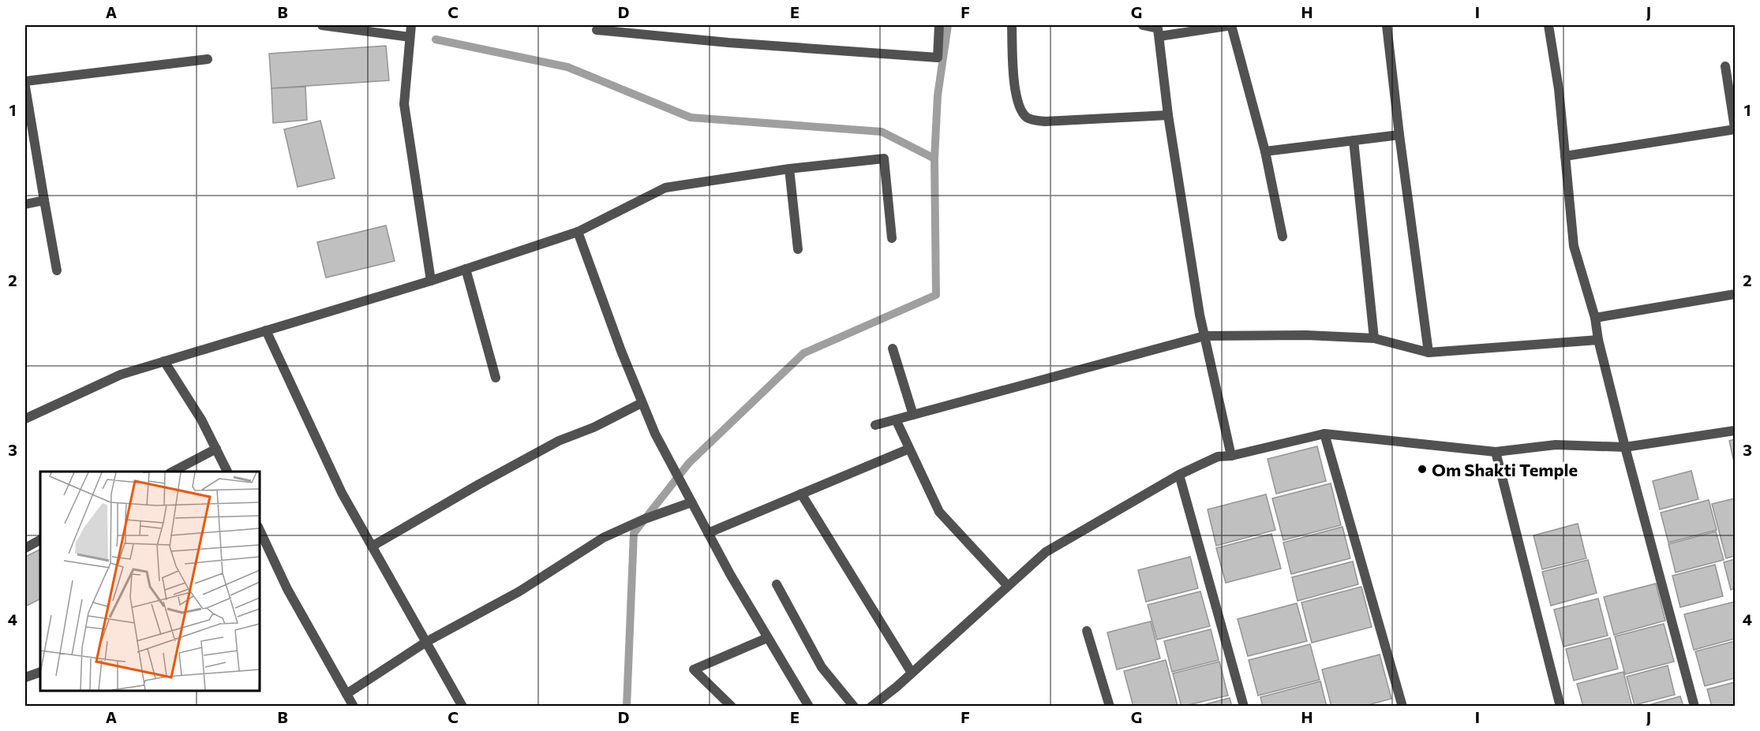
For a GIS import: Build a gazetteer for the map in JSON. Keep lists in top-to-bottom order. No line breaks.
{"places":["Om Shakti Temple"],"grid":{"columns":["A","B","C","D","E","F","G","H","I","J"],"rows":["1","2","3","4"]}}
